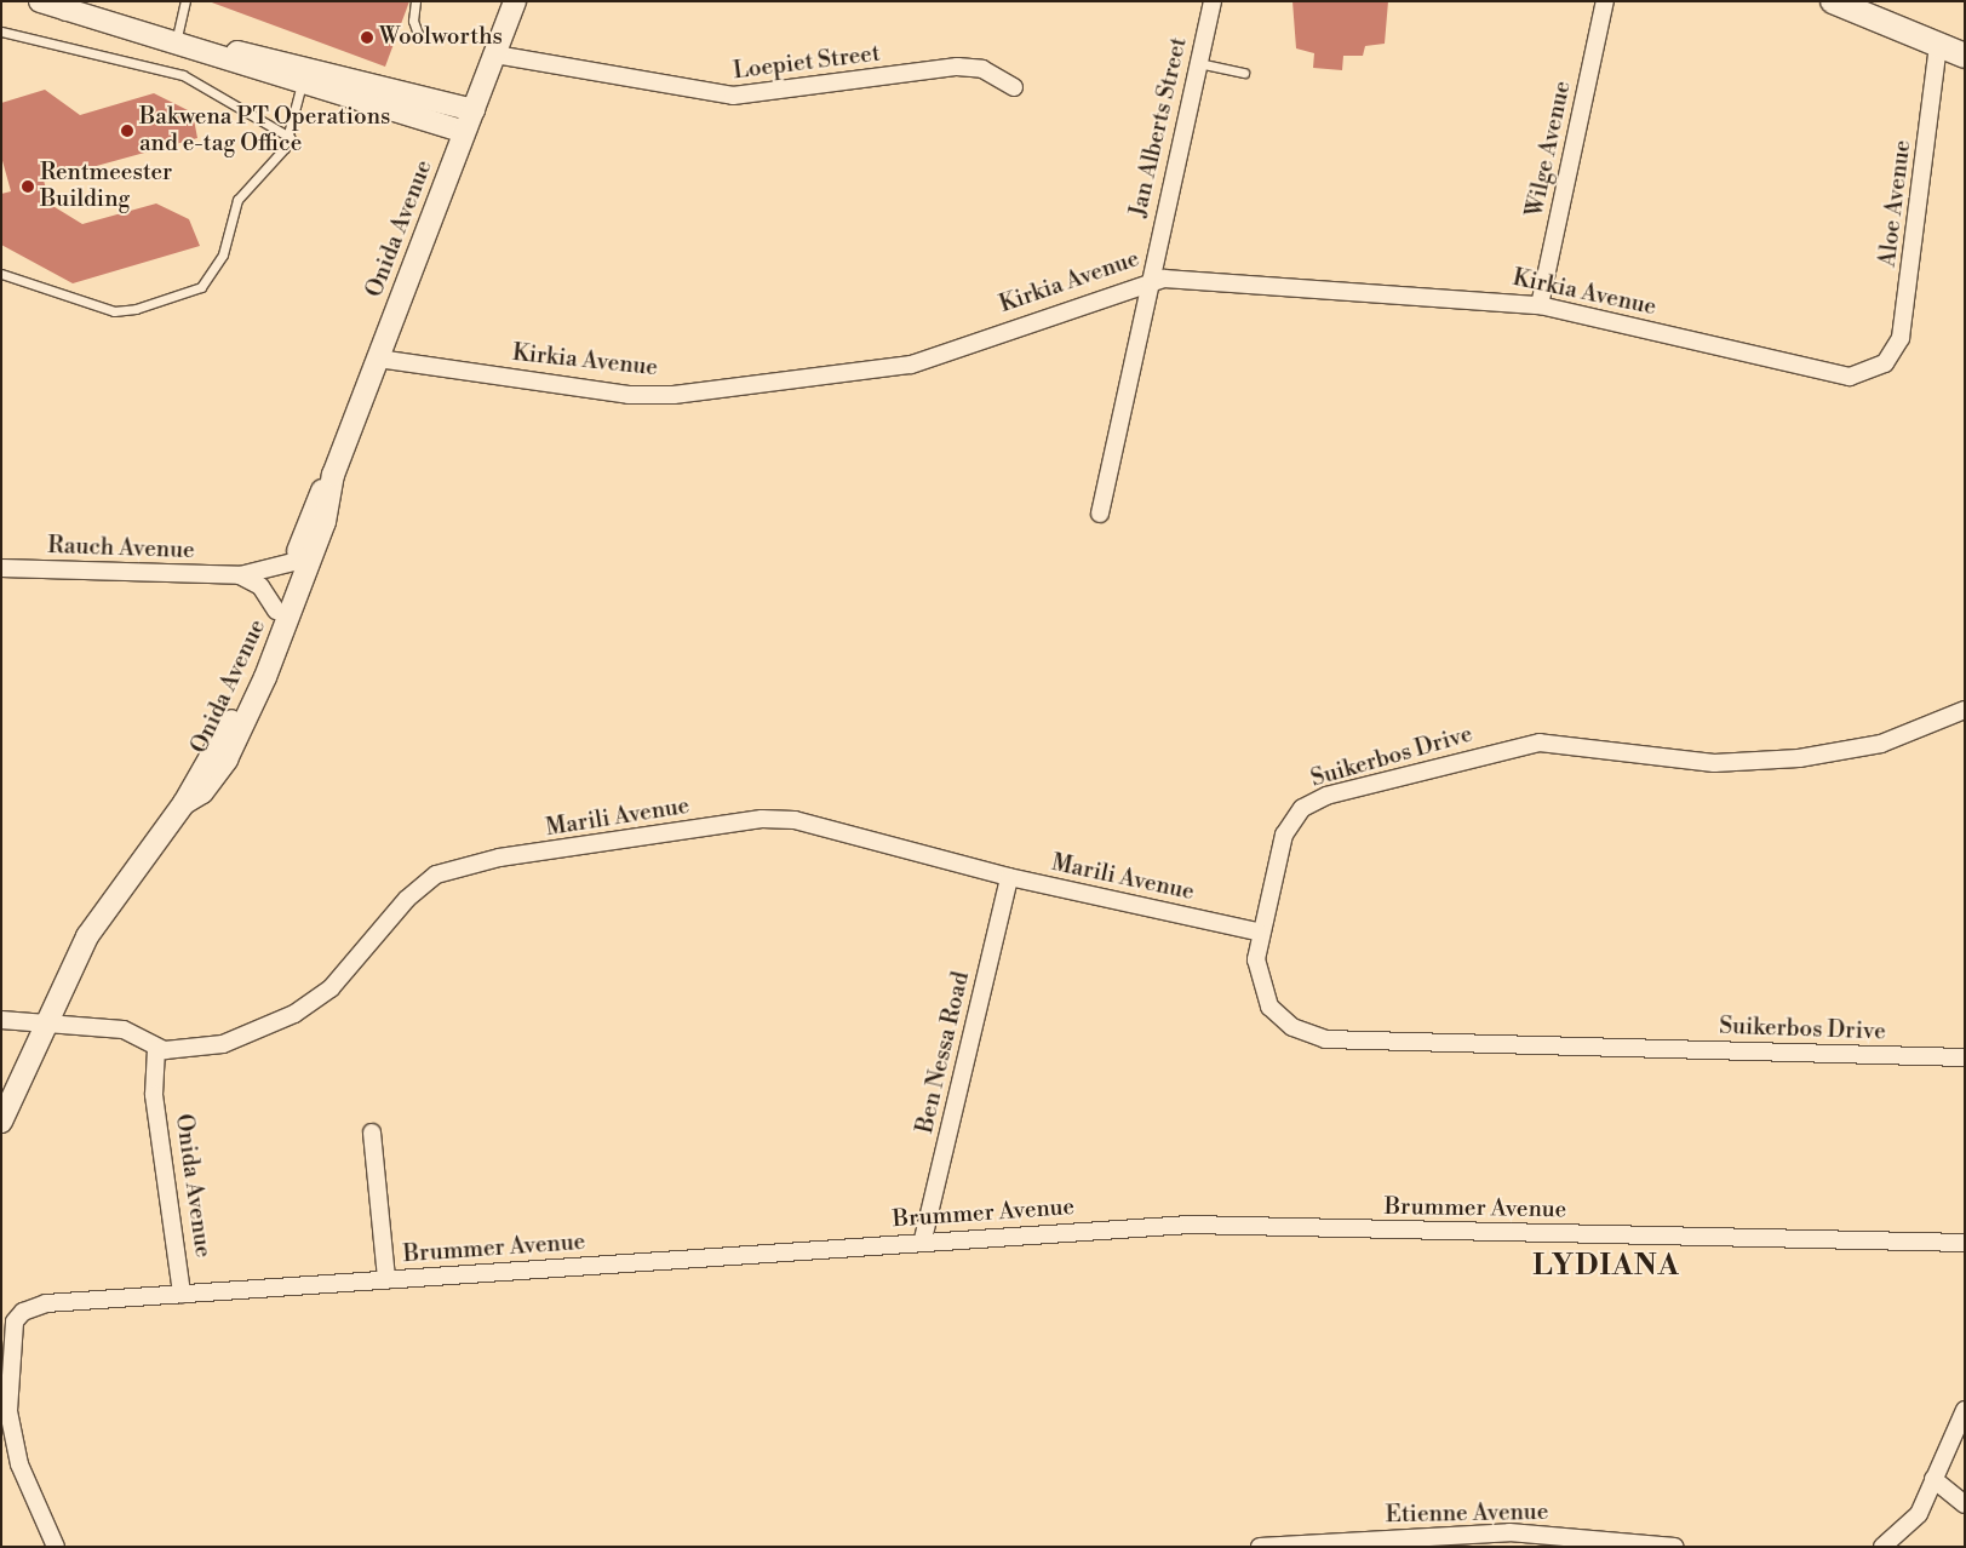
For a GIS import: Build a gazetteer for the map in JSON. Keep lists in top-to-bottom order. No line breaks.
{"streets":{"street":["Loepiet Street","Jan Alberts Street","Wilge Avenue","Aloe Avenue","Onida Avenue","Kirkia Avenue","Rauch Avenue","Suikerbos Drive","Marili Avenue","Ben Nessa Road","Brummer Avenue","Etienne Avenue"]},"crossings":[["Loepiet Street","Onida Avenue"],["Jan Alberts Street","Kirkia Avenue"],["Wilge Avenue","Kirkia Avenue"],["Aloe Avenue","Kirkia Avenue"],["Onida Avenue","Kirkia Avenue"],["Onida Avenue","Rauch Avenue"],["Onida Avenue","Marili Avenue"],["Onida Avenue","Brummer Avenue"],["Suikerbos Drive","Marili Avenue"],["Marili Avenue","Ben Nessa Road"],["Ben Nessa Road","Brummer Avenue"]],"districts":["LYDIANA"],"places":["Woolworths","Bakwena PT Operations and e-tag Office","Rentmeester Building"]}
